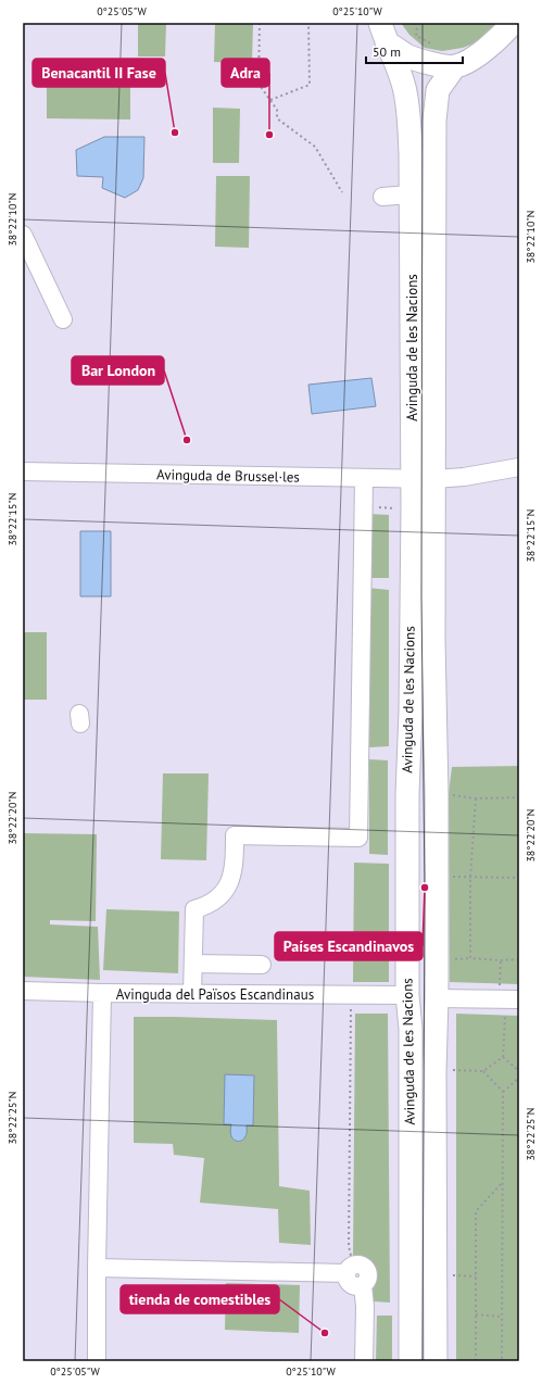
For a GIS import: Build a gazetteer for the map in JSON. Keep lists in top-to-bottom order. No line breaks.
{"streets":{"main road":["Avinguda de les Nacions"],"street":["Avinguda de Brussel·les","Avinguda del Països Escandinaus"]},"crossings":[["Avinguda de les Nacions","Avinguda de Brussel·les"],["Avinguda de les Nacions","Avinguda del Països Escandinaus"]],"places":["Benacantil II Fase","Adra","Bar London","Países Escandinavos","tienda de comestibles"],"scale_bar":"50 m","coordinates":["0°25'05\"W","0°25'10\"W","38°22'10\"N","38°22'15\"N","38°22'20\"N","38°22'25\"N"]}
